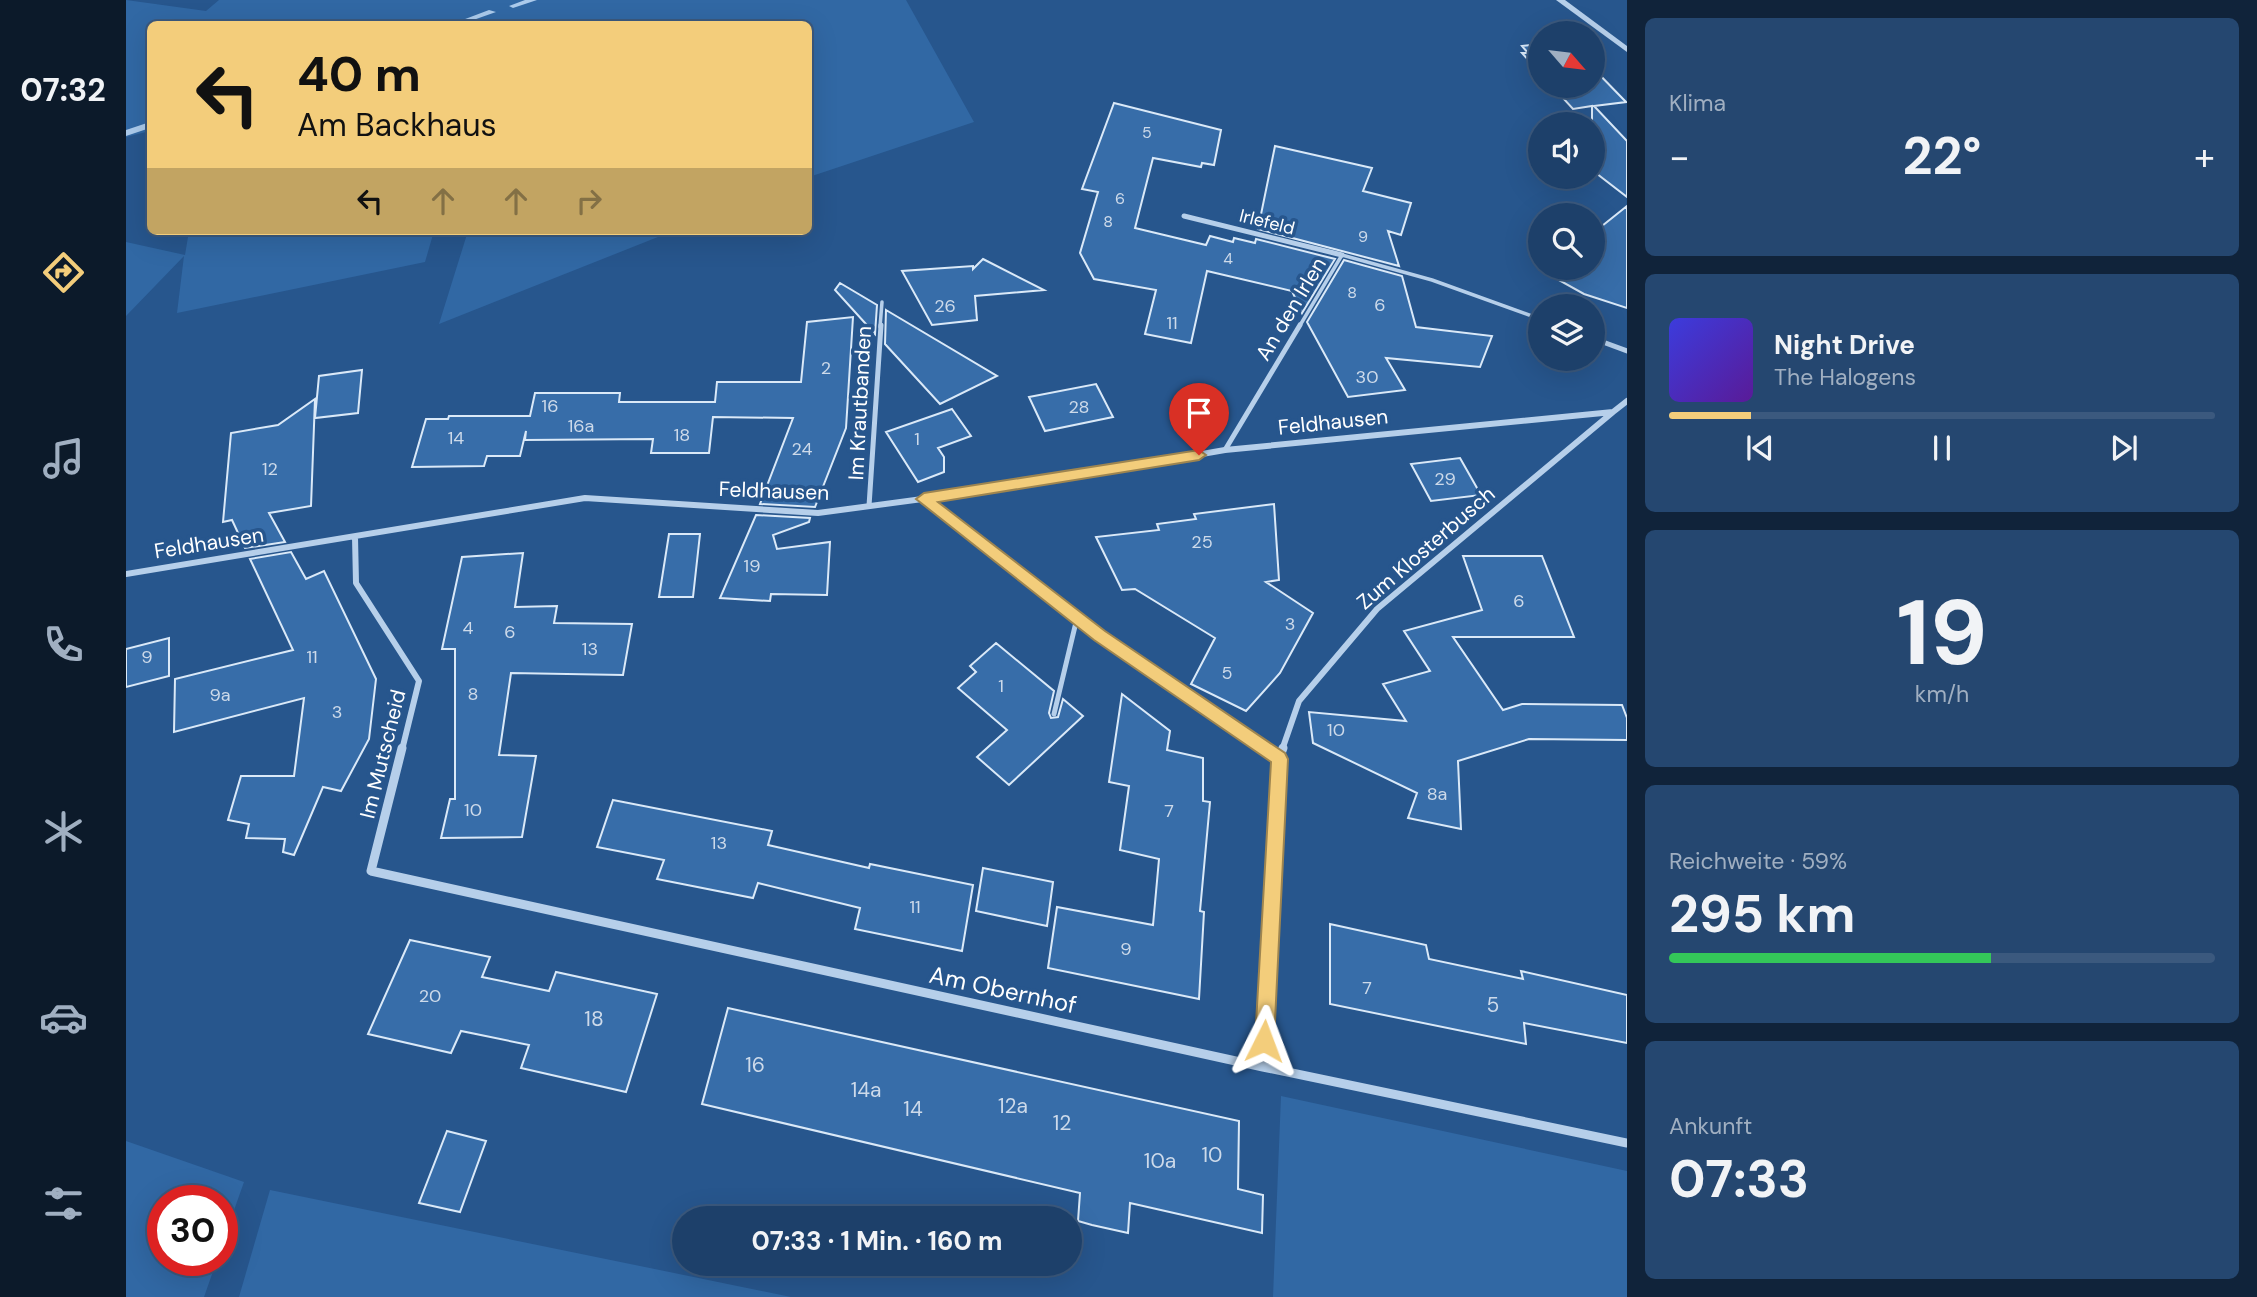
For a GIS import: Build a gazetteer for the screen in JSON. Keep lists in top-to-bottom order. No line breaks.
{"streets":{"street":["Irlefeld","Feldhausen","Zum Klosterbusch","Im Mutscheid","Am Obernhof"],"lane":["An den Irlen","Im Krautbanden"]},"crossings":[["Irlefeld","An den Irlen"],["An den Irlen","Feldhausen"],["Im Krautbanden","Feldhausen"],["Feldhausen","Zum Klosterbusch"],["Feldhausen","Im Mutscheid"],["Zum Klosterbusch","Am Obernhof"],["Im Mutscheid","Am Obernhof"]],"house_numbers":["5","6","8","9","4","8","6","26","11","2","30","16","28","16a","18","14","1","24","12","29","25","19","6","3","4","6","13","9","11","5","1","8","9a","3","10","8a","10","7","13","11","9","7","20","5","18","16","14a","12a","14","12","10","10a"],"north":"bottom right","page":{"tabs":"07:32","tile":["Klima",["19","km/h"],["Reichweite · 59%","295 km"],["Ankunft","07:33"]],"turn":["40 m","Am Backhaus"],"heat":["−","22°","+"],"song":["Night Drive","The Halogens"],"limit":"30","trip":"07:33 · 1 Min. · 160 m"}}
